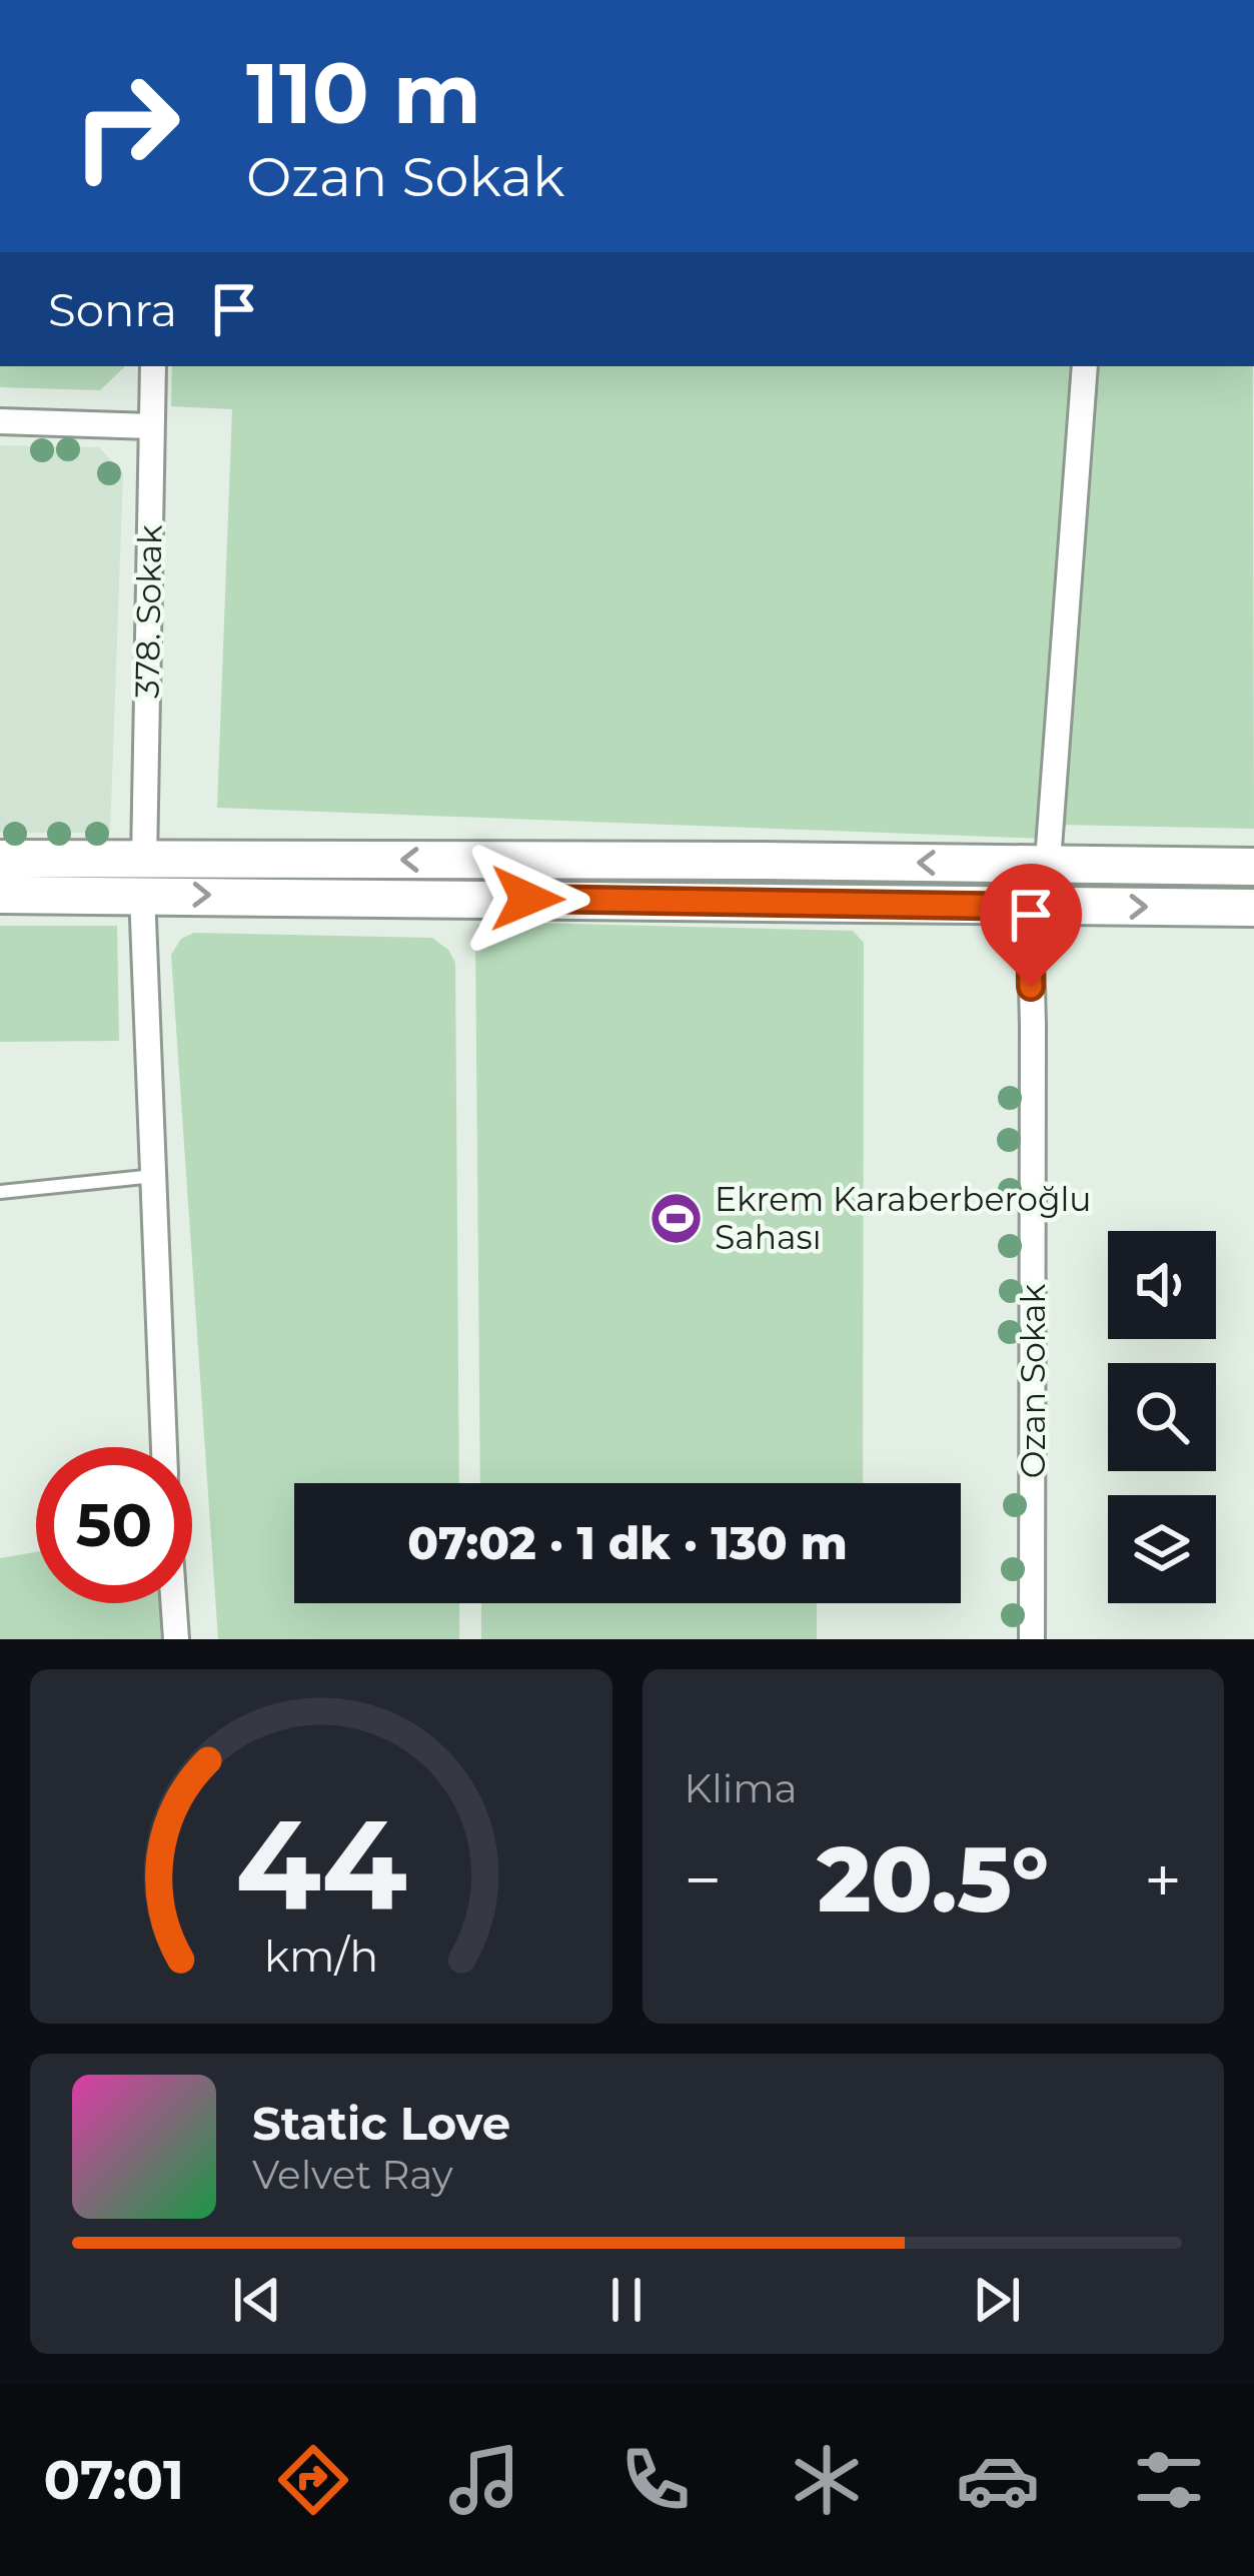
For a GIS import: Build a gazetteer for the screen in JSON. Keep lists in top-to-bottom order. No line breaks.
{"streets":{"street":["378. Sokak","Ozan Sokak"]},"places":{"sports":["Ekrem Karaberberoğlu Sahası"]},"page":{"turn":["110 m","Ozan Sokak"],"then":"Sonra","limit":"50","trip":"07:02 · 1 dk · 130 m","tile":"Klima","heat":["−","20.5°","+"],"song":["Static Love","Velvet Ray"],"tabs":"07:01","gauge":["44","km/h"]}}
